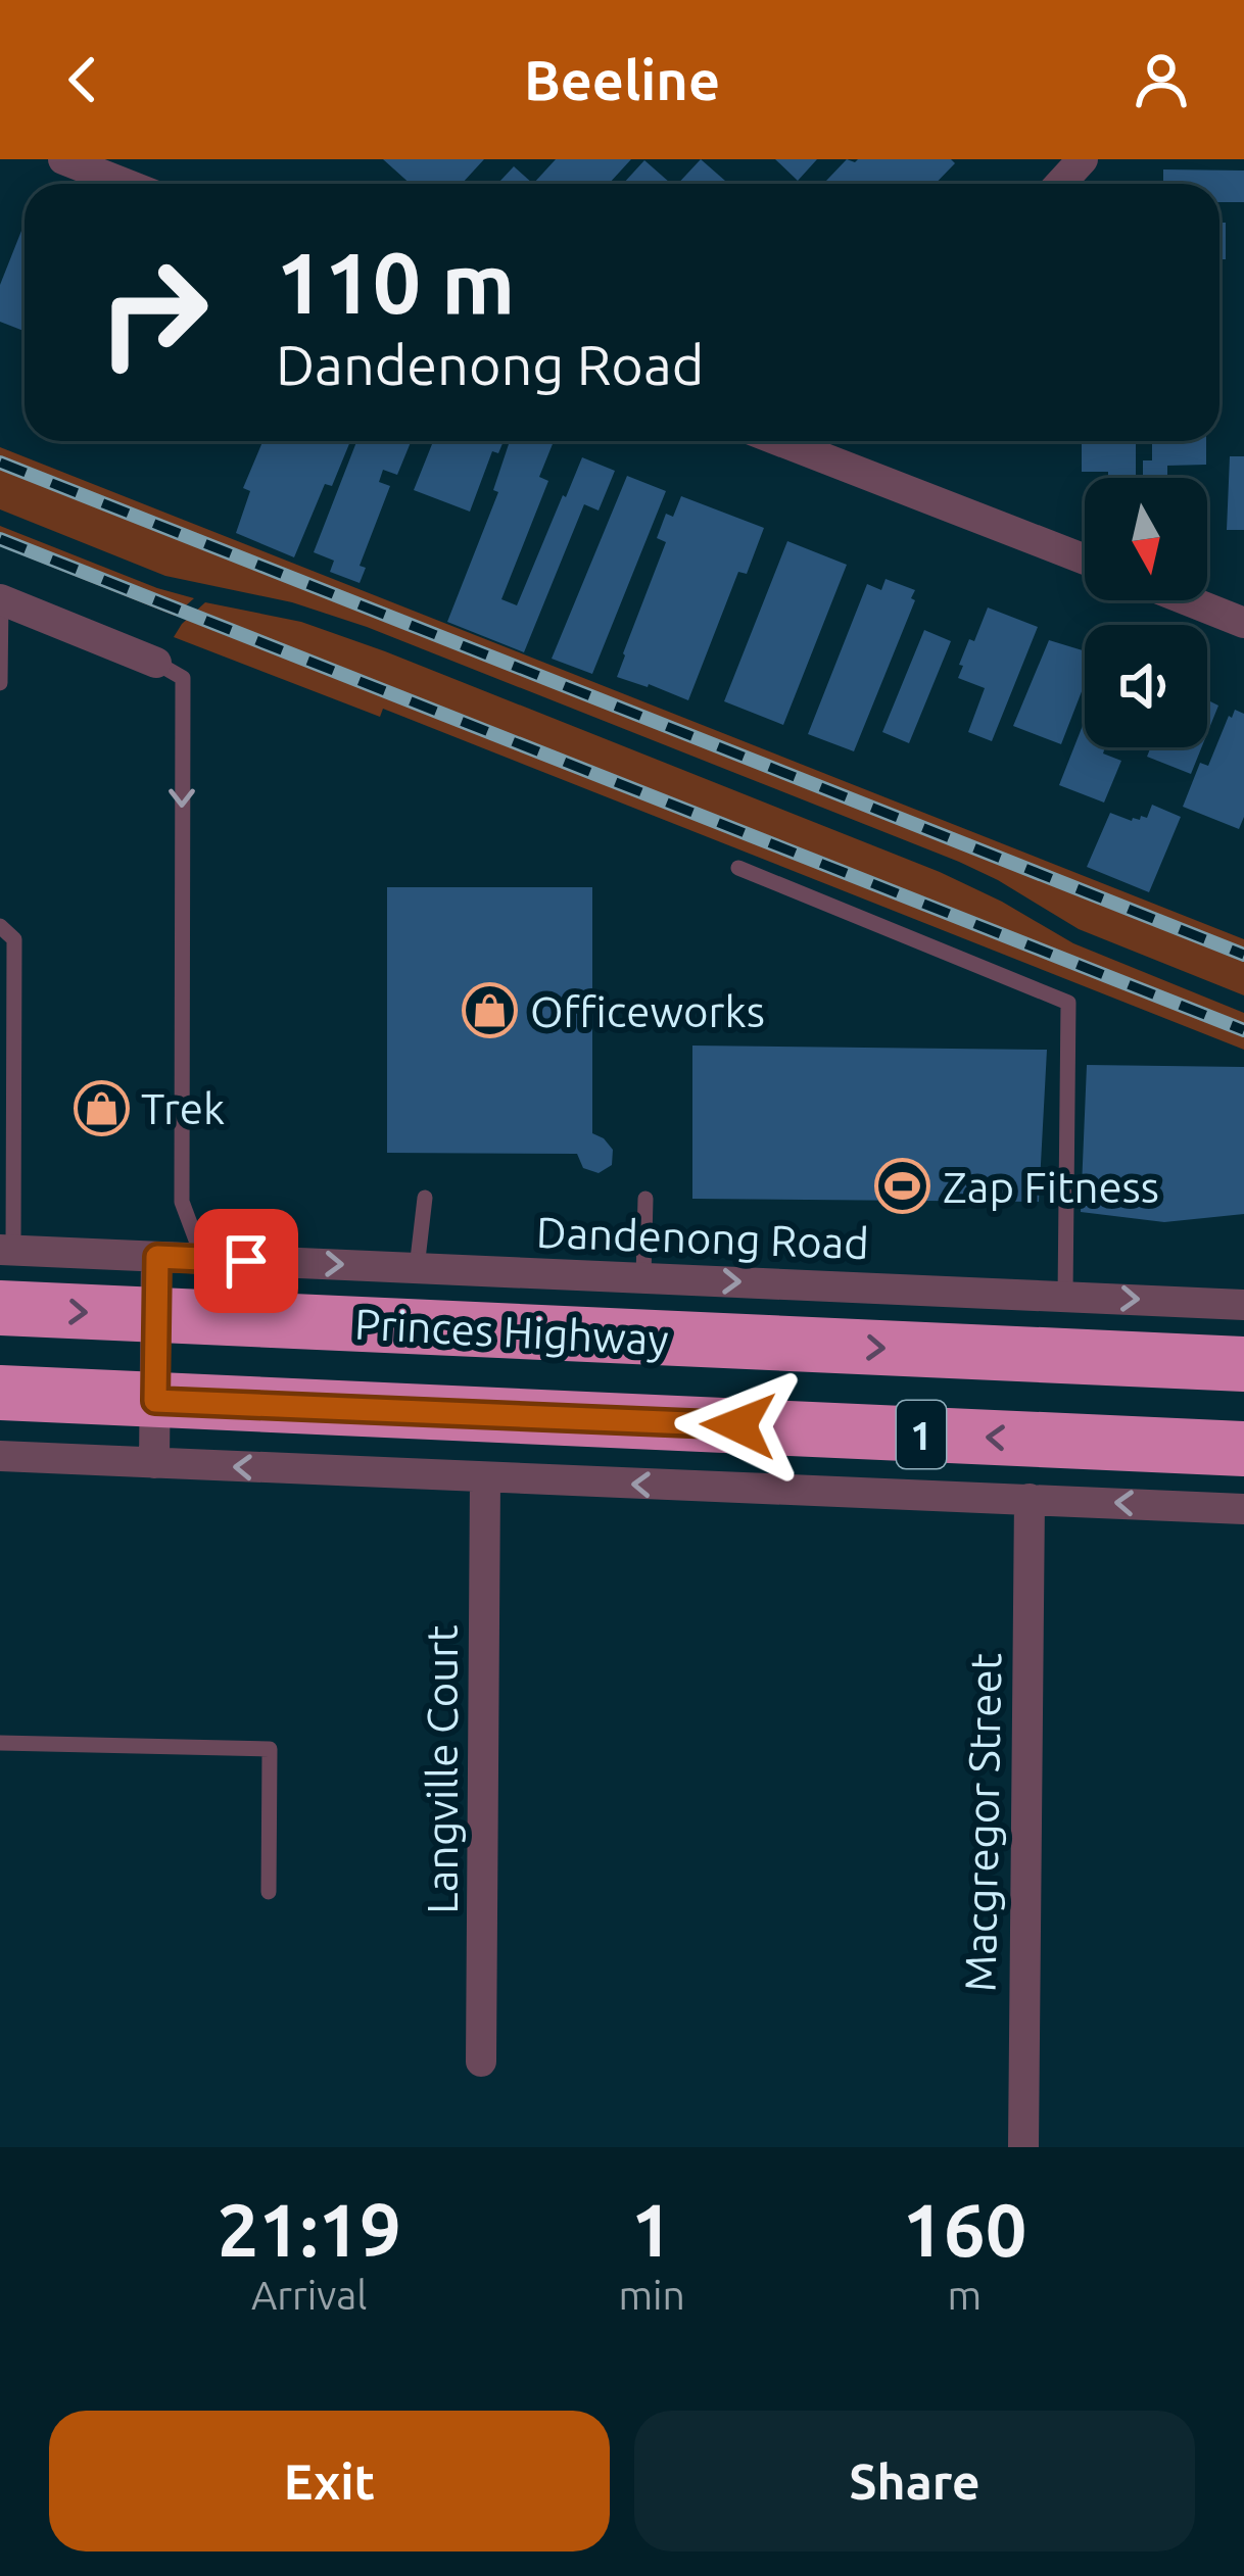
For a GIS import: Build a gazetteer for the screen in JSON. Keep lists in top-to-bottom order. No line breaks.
{"streets":{"highway":["Princes Highway","1"],"street":["Dandenong Road","Langville Court","Macgregor Street"]},"places":{"shop":["Officeworks","Trek"],"sports":["Zap Fitness"]},"north":"bottom","page":{"header":"Beeline","turn":["110 m","Dandenong Road"],"eta":["21:19","Arrival","1","min","160","m"],"buttons":["Exit","Share"]}}
